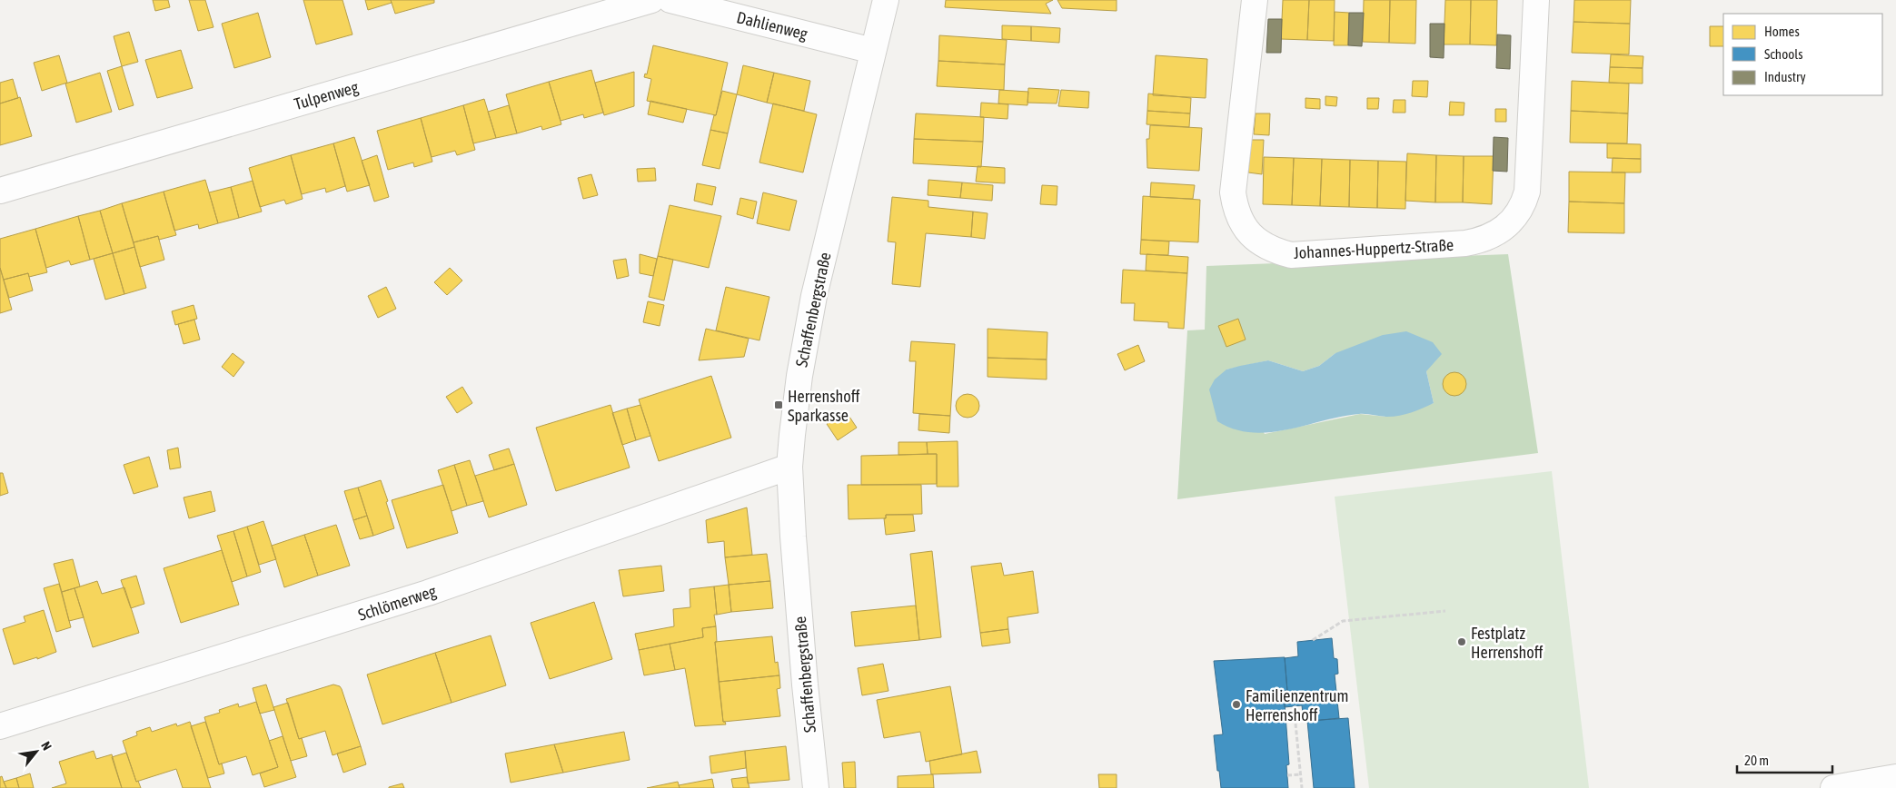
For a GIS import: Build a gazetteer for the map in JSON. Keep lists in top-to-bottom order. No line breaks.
{"streets":{"street":["Dahlienweg","Tulpenweg","Johannes-Huppertz-Straße","Schaffenbergstraße","Schlömerweg"]},"crossings":[["Dahlienweg","Schaffenbergstraße"],["Schaffenbergstraße","Schlömerweg"]],"places":{"transit":["Herrenshoff Sparkasse"],"other":["Festplatz Herrenshoff","Familienzentrum Herrenshoff"]},"legend":["Homes","Schools","Industry"],"scale_bar":"20 m","north":"top right"}
